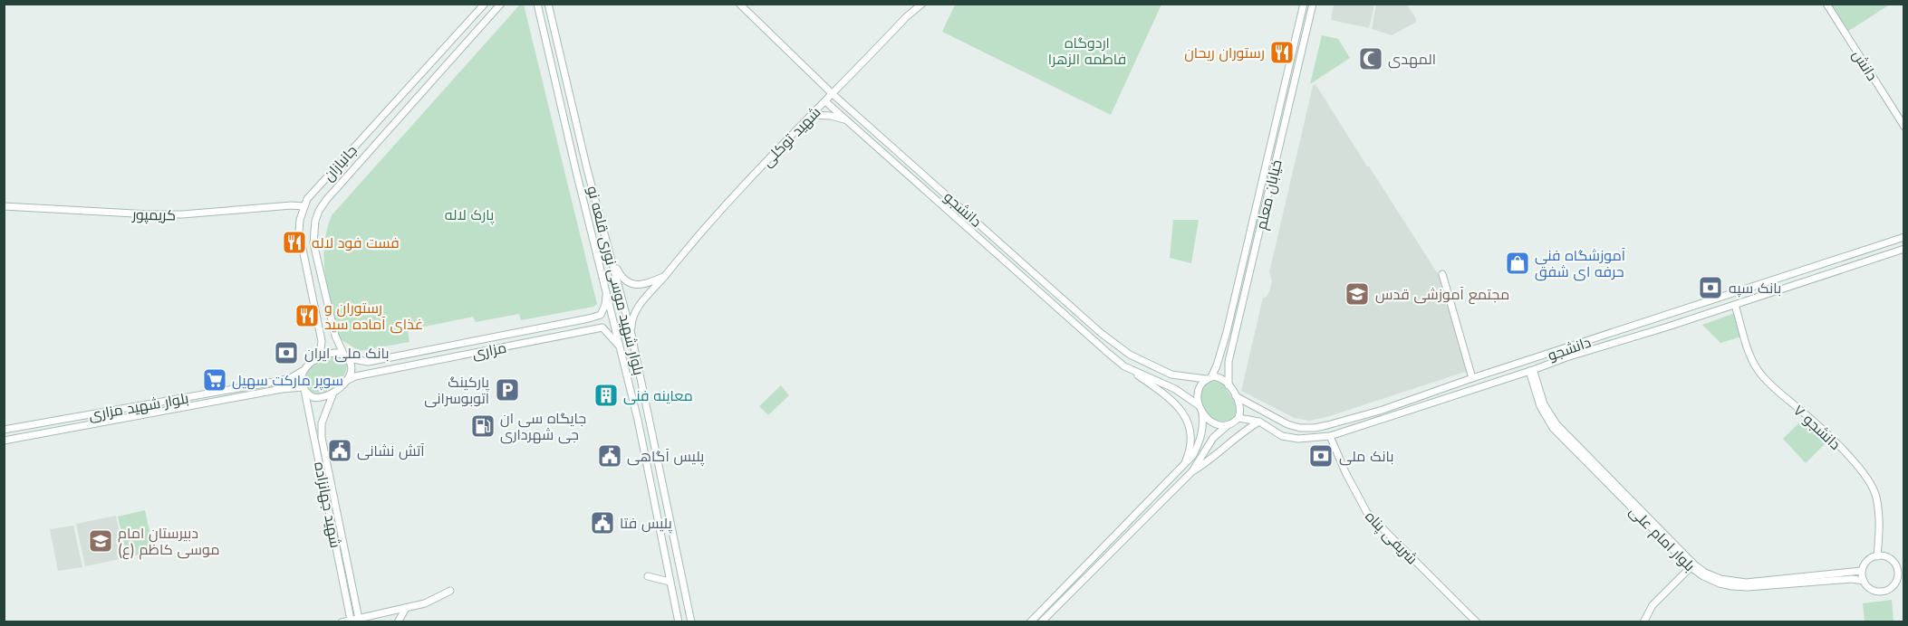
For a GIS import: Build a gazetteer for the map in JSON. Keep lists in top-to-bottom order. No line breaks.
{"streets":{"main road":["دانش","شهید توکلی","جانبازان","خیابان معلم","دانشجو","کریمپور","بلوار شهید موسی نوری قلعه نو","مزاری","بلوار شهید مزاری","دانشجو ۷","شهید جهانزاده","شریفی پناه","بلوار امام علی"]},"crossings":[["شهید توکلی","دانشجو"],["شهید توکلی","بلوار شهید موسی نوری قلعه نو"],["جانبازان","کریمپور"],["جانبازان","مزاری"],["جانبازان","بلوار شهید مزاری"],["جانبازان","شهید جهانزاده"],["خیابان معلم","دانشجو"],["دانشجو","دانشجو ۷"],["دانشجو","شریفی پناه"],["دانشجو","بلوار امام علی"],["مزاری","بلوار شهید مزاری"],["مزاری","شهید جهانزاده"],["بلوار شهید مزاری","شهید جهانزاده"],["دانشجو ۷","بلوار امام علی"]],"parks":["اردوگاه فاطمه الزهرا","پارک لاله"],"places":{"restaurant":["رستوران ریحان","فست فود لاله","رستوران و غذای آماده سید"],"mosque":["المهدی"],"shop":["آموزشگاه فنی حرفه ای شفق"],"bank":["بانک سپه","بانک ملی ایران","بانک ملی"],"school or university":["مجتمع آموزشی قدس","دبیرستان امام موسی کاظم (ع)"],"supermarket":["سوپر مارکت سهیل"],"parking":["پارکینگ اتوبوسرانی"],"building":["معاینه فنی"],"fuel station":["جایگاه سی ان جی شهرداری"],"public building":["آتش نشانی","پلیس آگاهی","پلیس فتا"]}}
